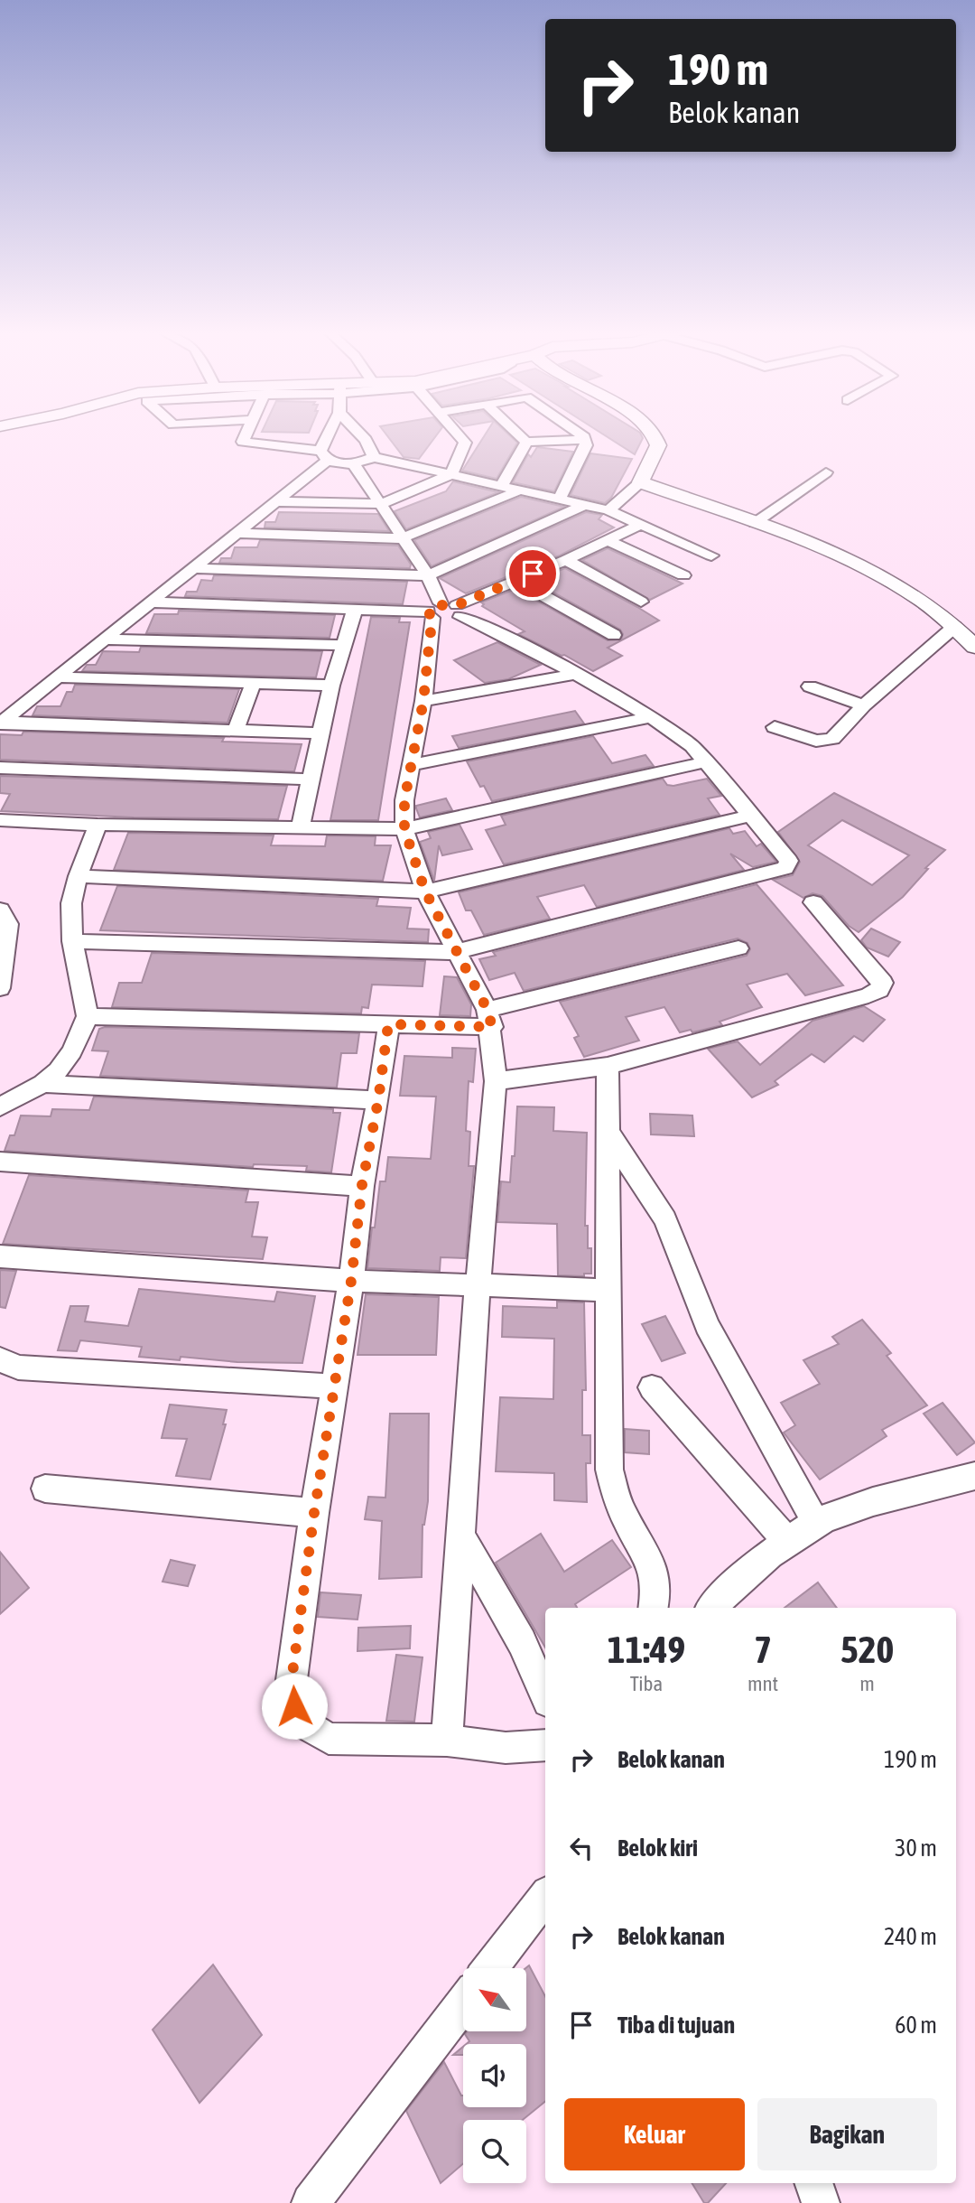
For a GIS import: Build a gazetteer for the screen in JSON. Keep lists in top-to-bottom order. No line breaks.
{"north":"top left","page":{"turn":["190 m","Belok kanan"],"eta":["11:49","Tiba","7","mnt","520","m"],"list":[{"name":"Belok kanan","value":"190 m"},{"name":"Belok kiri","value":"30 m"},{"name":"Belok kanan","value":"240 m"},{"name":"Tiba di tujuan","value":"60 m"}],"buttons":["Keluar","Bagikan"]}}
